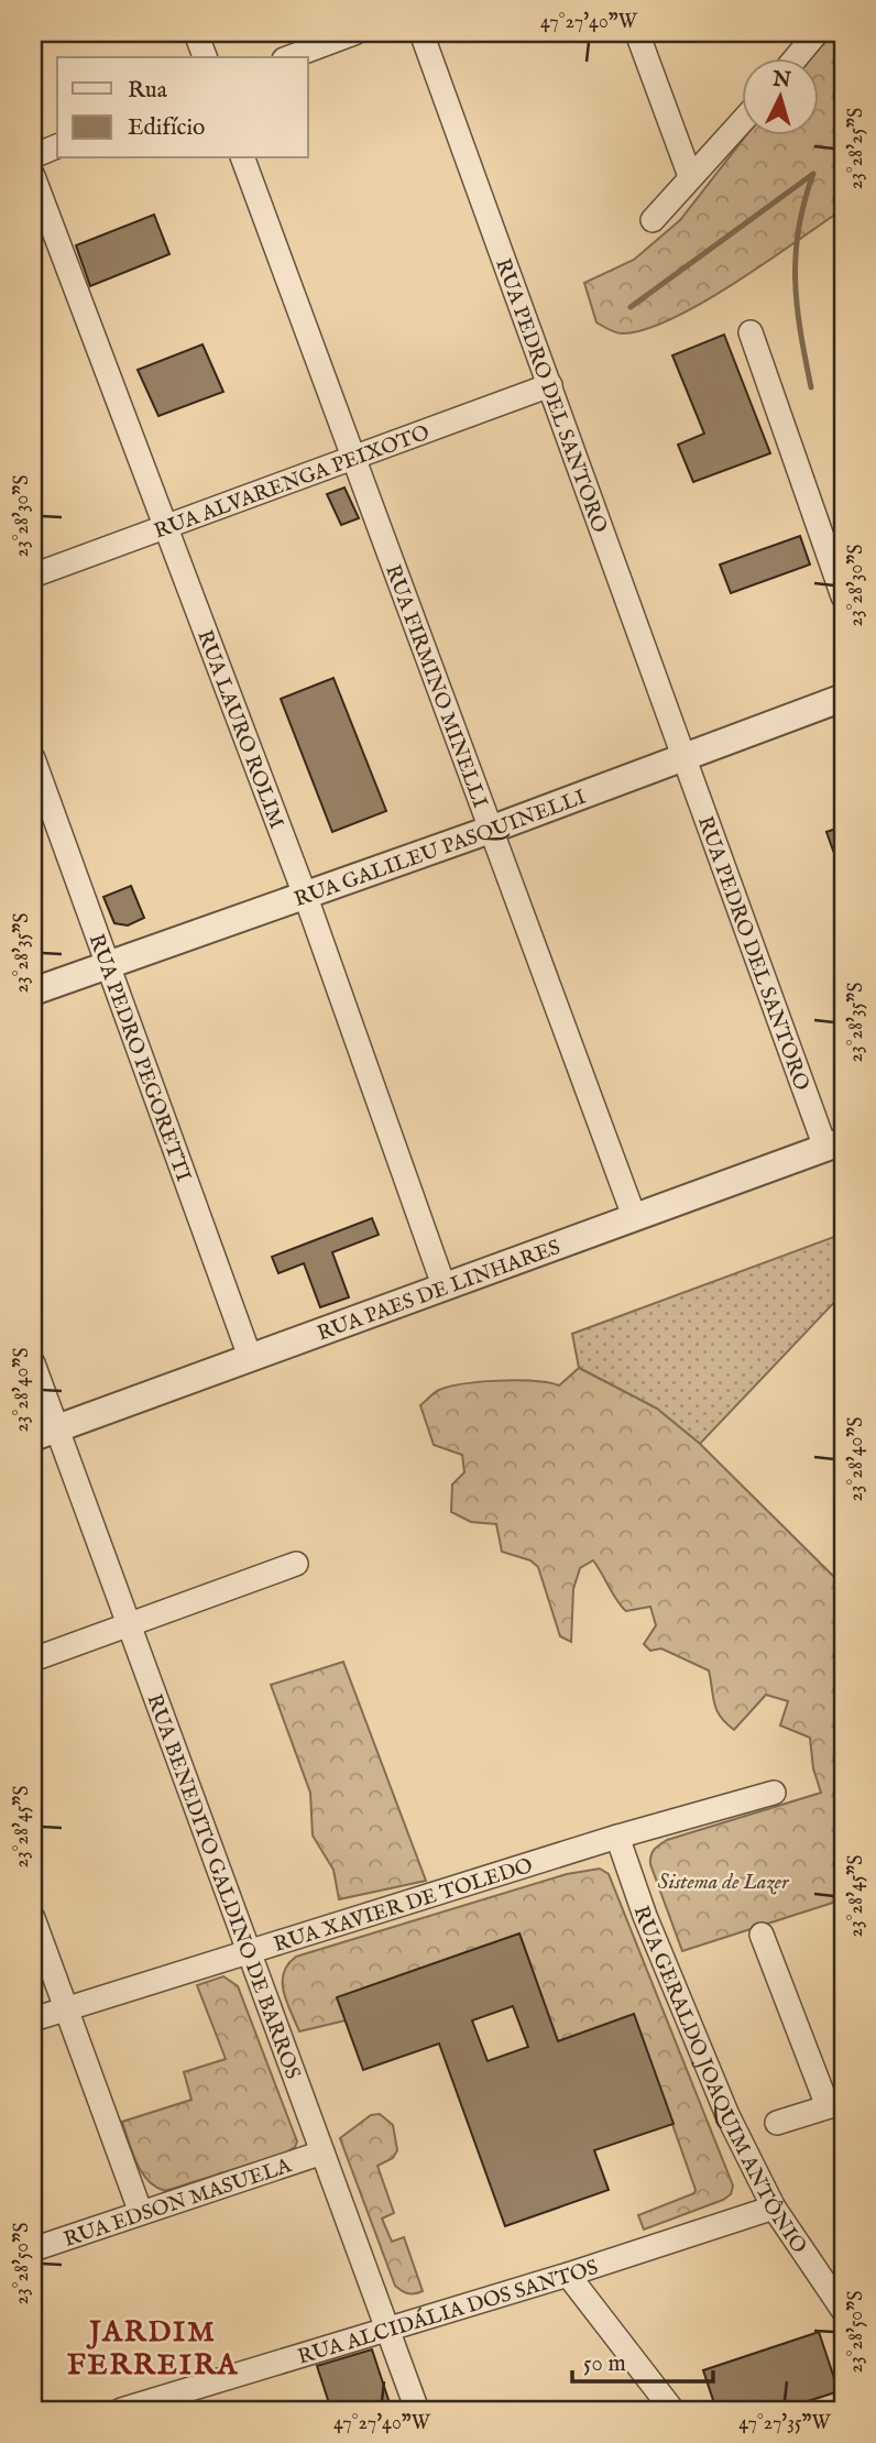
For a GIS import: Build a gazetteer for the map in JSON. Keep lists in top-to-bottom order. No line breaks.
{"streets":{"street":["RUA PEDRO DEL SANTORO","RUA ALVARENGA PEIXOTO","RUA FIRMINO MINELLI","RUA LAURO ROLIM","RUA GALILEU PASQUINELLI","RUA PEDRO PEGORETTI","RUA PAES DE LINHARES","RUA BENEDITO GALDINO DE BARROS","RUA XAVIER DE TOLEDO","RUA GERALDO JOAQUIM ANTÔNIO","RUA EDSON MASUELA","RUA ALCIDÁLIA DOS SANTOS"]},"crossings":[["RUA PEDRO DEL SANTORO","RUA ALVARENGA PEIXOTO"],["RUA PEDRO DEL SANTORO","RUA GALILEU PASQUINELLI"],["RUA PEDRO DEL SANTORO","RUA PAES DE LINHARES"],["RUA ALVARENGA PEIXOTO","RUA FIRMINO MINELLI"],["RUA ALVARENGA PEIXOTO","RUA LAURO ROLIM"],["RUA FIRMINO MINELLI","RUA GALILEU PASQUINELLI"],["RUA FIRMINO MINELLI","RUA PAES DE LINHARES"],["RUA LAURO ROLIM","RUA GALILEU PASQUINELLI"],["RUA LAURO ROLIM","RUA PAES DE LINHARES"],["RUA GALILEU PASQUINELLI","RUA PEDRO PEGORETTI"],["RUA PEDRO PEGORETTI","RUA PAES DE LINHARES"],["RUA PAES DE LINHARES","RUA BENEDITO GALDINO DE BARROS"],["RUA BENEDITO GALDINO DE BARROS","RUA XAVIER DE TOLEDO"],["RUA BENEDITO GALDINO DE BARROS","RUA EDSON MASUELA"],["RUA BENEDITO GALDINO DE BARROS","RUA ALCIDÁLIA DOS SANTOS"],["RUA XAVIER DE TOLEDO","RUA GERALDO JOAQUIM ANTÔNIO"],["RUA GERALDO JOAQUIM ANTÔNIO","RUA ALCIDÁLIA DOS SANTOS"]],"districts":["JARDIM FERREIRA"],"parks":["Sistema de Lazer"],"legend":["Rua","Edifício"],"scale_bar":"50 m","north":"top","coordinates":["47°27'40\"W","23°28'25\"S","23°28'30\"S","23°28'35\"S","23°28'40\"S","23°28'45\"S","23°28'50\"S","47°27'35\"W"]}
